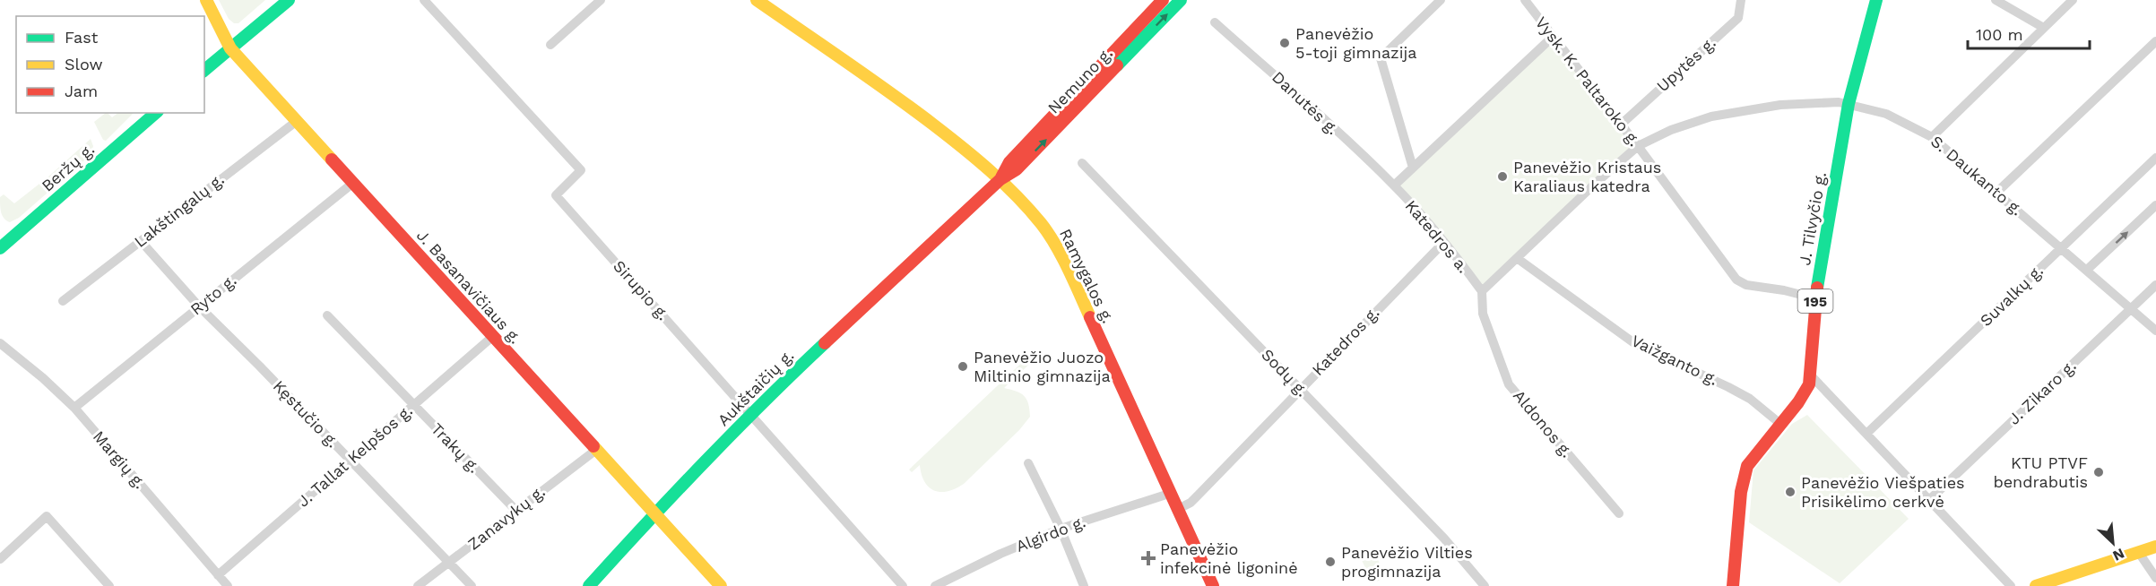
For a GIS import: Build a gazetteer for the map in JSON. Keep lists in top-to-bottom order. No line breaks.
{"streets":{"main road":["Nemuno g.","Beržų g.","J. Tilvyčio g.","Ramygalos g.","J. Basanavičiaus g.","195","Aukštaičių g."],"street":["Upytės g.","Vysk. K. Paltaroko g.","Danutės g.","S. Daukanto g.","Lakštingalų g.","Katedros a.","Sirupio g.","Ryto g.","Suvalkų g.","Katedros g.","Vaižganto g.","Sodų g.","J. Zikaro g.","Kęstučio g.","Aldonos g.","Trakų g.","J. Tallat Kelpšos g.","Margių g.","Zanavykų g.","Algirdo g."]},"crossings":[["Upytės g.","Vysk. K. Paltaroko g."],["Nemuno g.","Ramygalos g."],["Nemuno g.","Aukštaičių g."],["Vysk. K. Paltaroko g.","S. Daukanto g."],["Vysk. K. Paltaroko g.","J. Tilvyčio g."],["Vysk. K. Paltaroko g.","Katedros a."],["Danutės g.","Katedros a."],["S. Daukanto g.","J. Tilvyčio g."],["S. Daukanto g.","Suvalkų g."],["S. Daukanto g.","J. Zikaro g."],["Lakštingalų g.","J. Basanavičiaus g."],["Lakštingalų g.","Kęstučio g."],["J. Tilvyčio g.","Vaižganto g."],["Katedros a.","Katedros g."],["Katedros a.","Aldonos g."],["Ramygalos g.","Katedros g."],["Ramygalos g.","Algirdo g."],["J. Basanavičiaus g.","Ryto g."],["J. Basanavičiaus g.","Aukštaičių g."],["J. Basanavičiaus g.","J. Tallat Kelpšos g."],["J. Basanavičiaus g.","Zanavykų g."],["Sirupio g.","Aukštaičių g."],["Ryto g.","Kęstučio g."],["Ryto g.","Margių g."],["Katedros g.","Sodų g."],["Kęstučio g.","J. Tallat Kelpšos g."],["Kęstučio g.","Zanavykų g."],["Trakų g.","J. Tallat Kelpšos g."],["Trakų g.","Zanavykų g."],["J. Tallat Kelpšos g.","Margių g."]],"places":{"other":["Panevėžio 5-toji gimnazija","Panevėžio Kristaus Karaliaus katedra","Panevėžio Juozo Miltinio gimnazija","KTU PTVF bendrabutis","Panevėžio Viešpaties Prisikėlimo cerkvė","Panevėžio Vilties progimnazija"],"health":["Panevėžio infekcinė ligoninė"]},"legend":["Fast","Slow","Jam"],"scale_bar":"100 m","north":"bottom right"}
